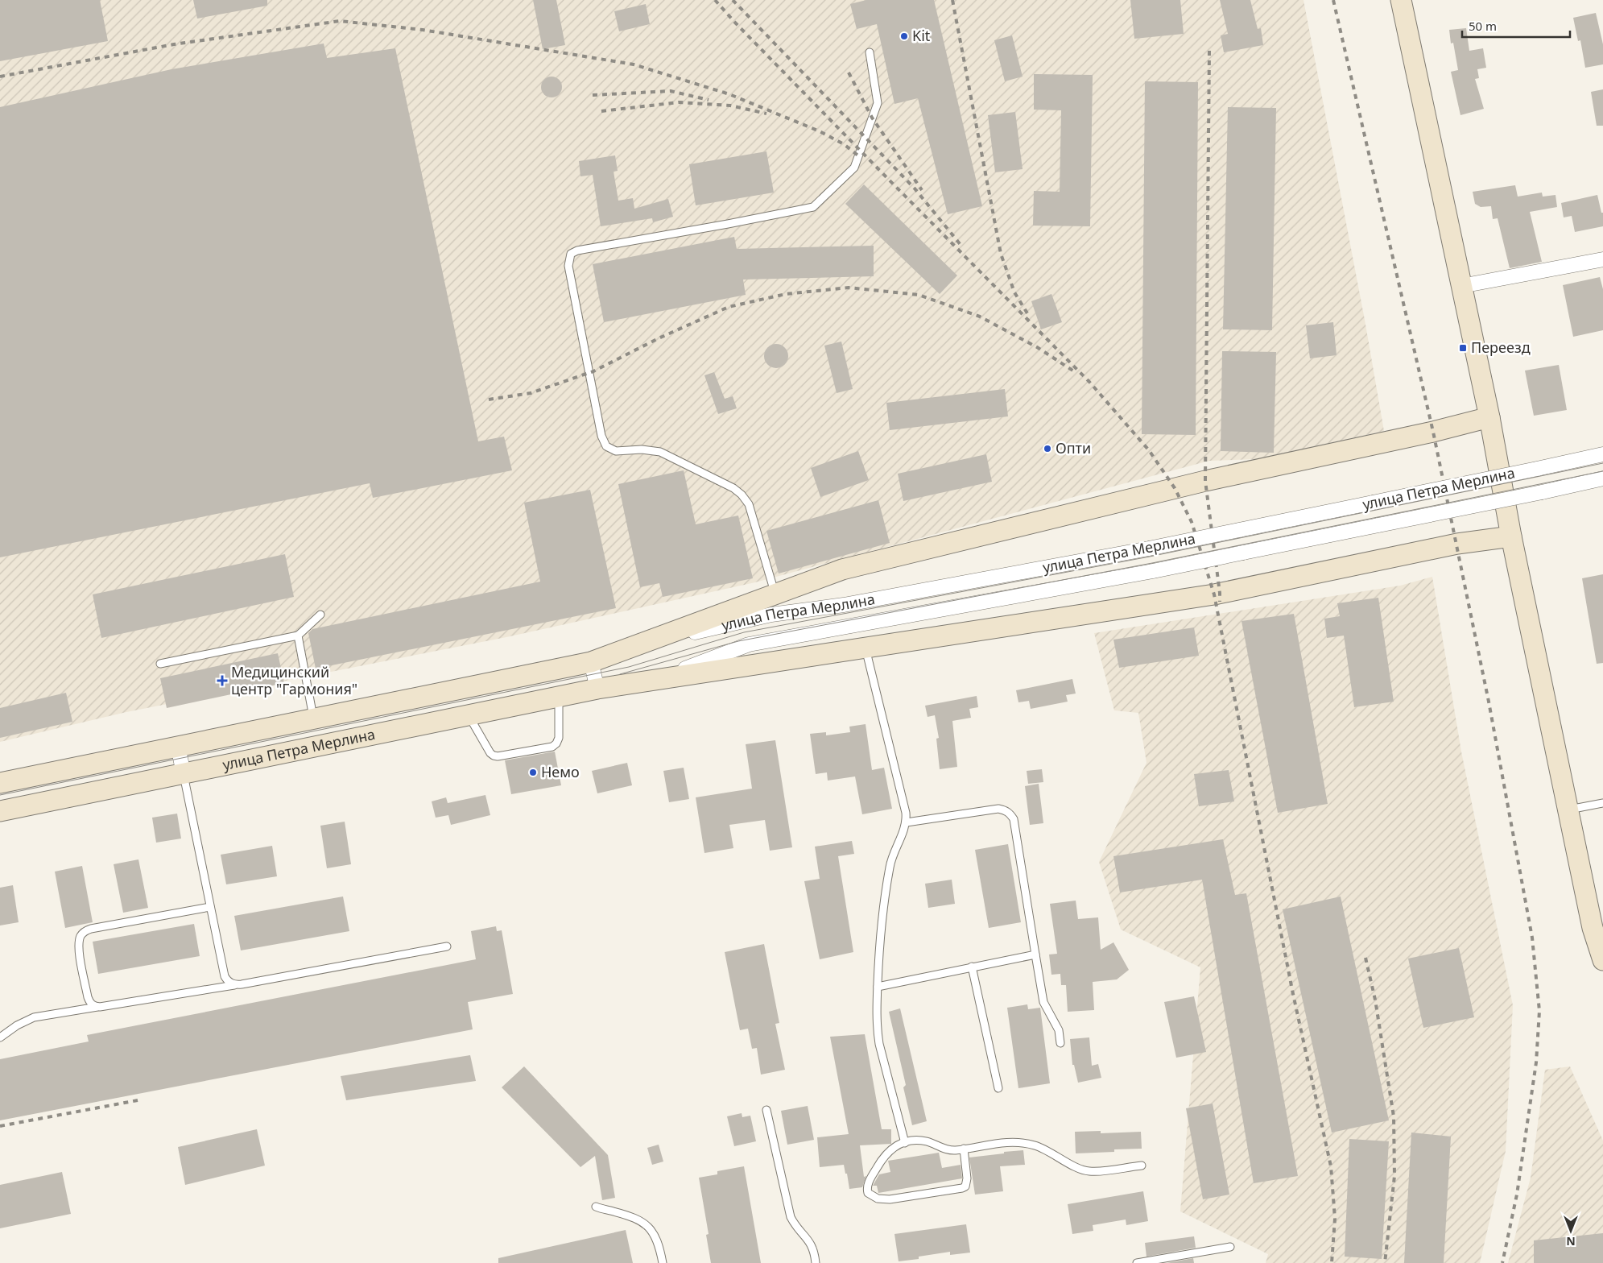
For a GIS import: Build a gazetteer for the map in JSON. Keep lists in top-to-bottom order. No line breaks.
{"streets":{"main road":["улица Петра Мерлина"]},"places":{"other":["Kit","Опти","Немо"],"transit":["Переезд"],"health":["Медицинский центр \"Гармония\""]},"scale_bar":"50 m","north":"bottom"}
